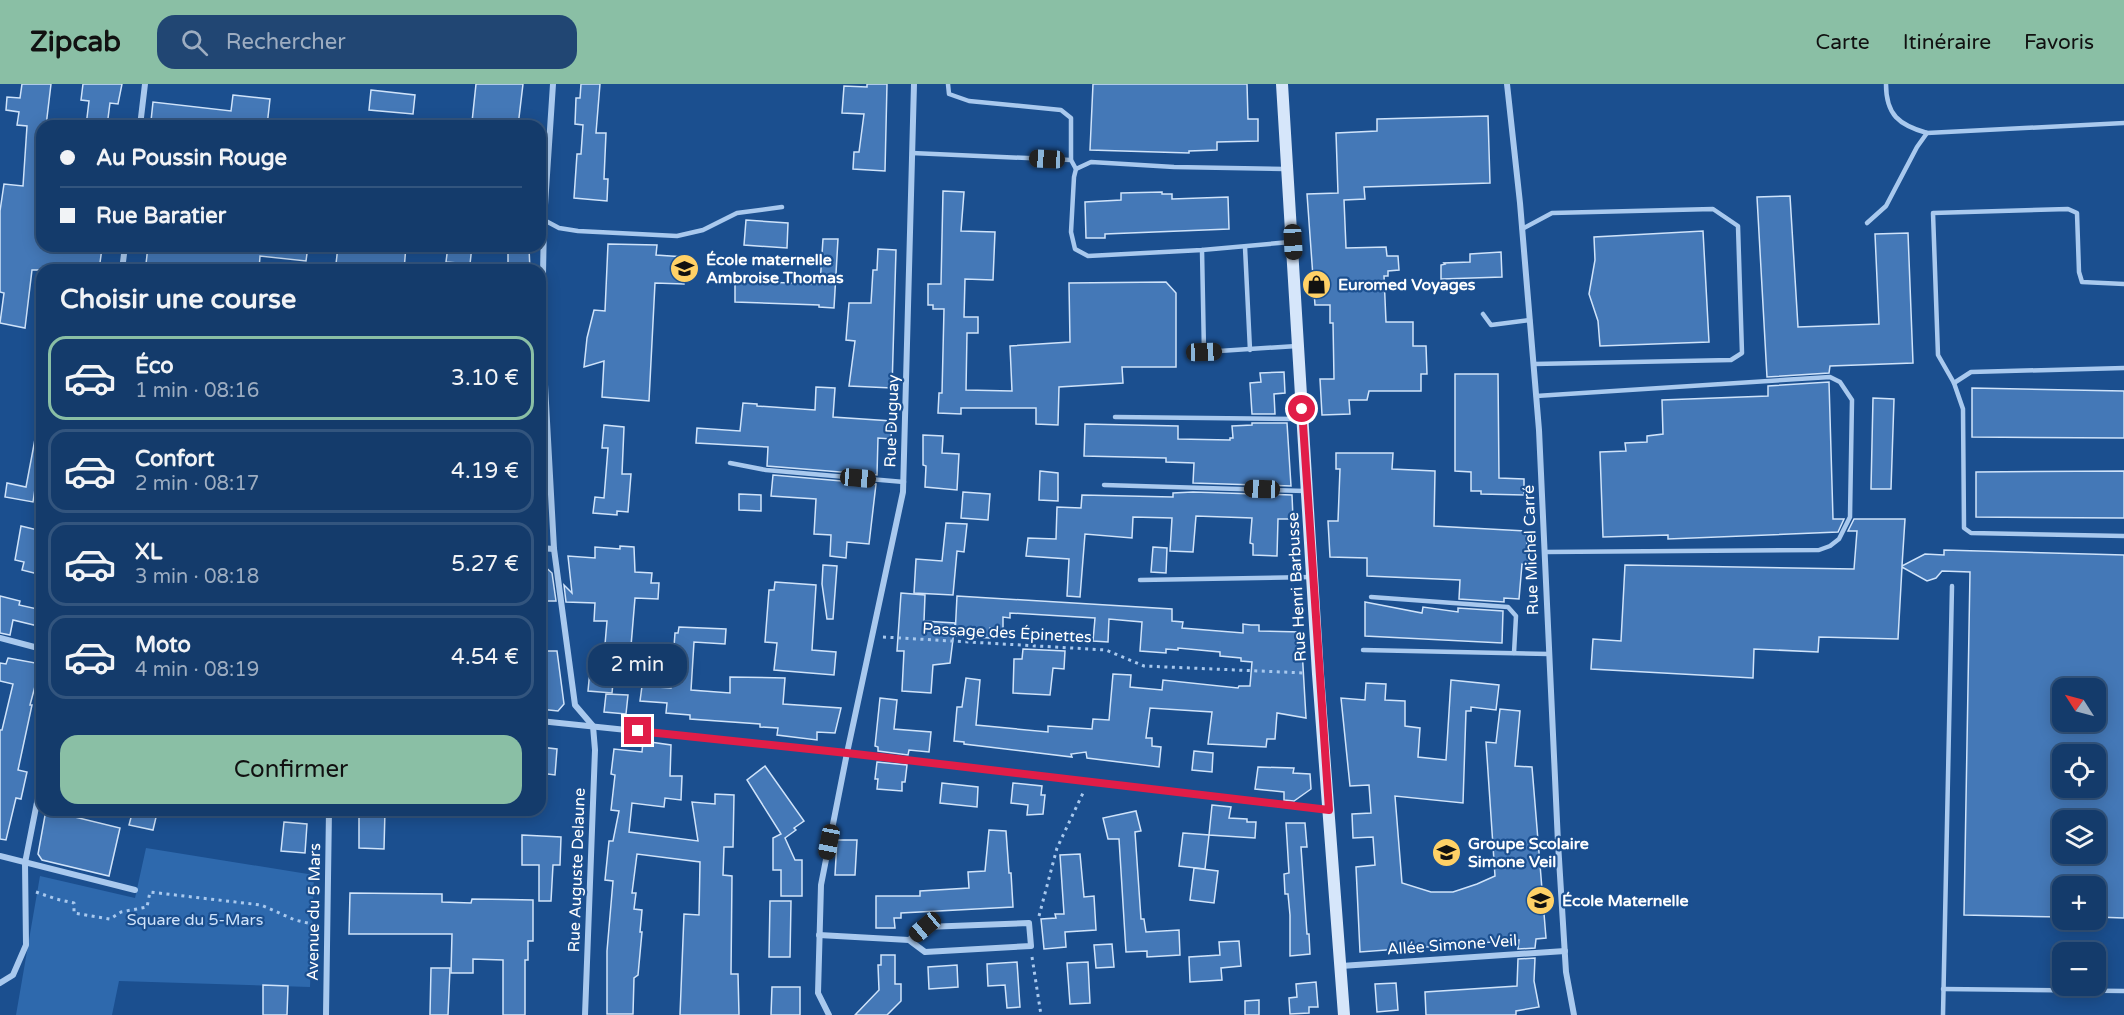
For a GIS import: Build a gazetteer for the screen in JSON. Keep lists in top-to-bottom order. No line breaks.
{"streets":{"street":["Rue Duguay","Rue Michel Carré","Rue Henri Barbusse","Rue Auguste Delaune","Avenue du 5 Mars","Allée Simone Veil"],"path":["Passage des Épinettes"]},"crossings":[["Rue Duguay","Passage des Épinettes"],["Rue Michel Carré","Allée Simone Veil"],["Rue Henri Barbusse","Passage des Épinettes"],["Rue Henri Barbusse","Allée Simone Veil"]],"parks":["Square du 5-Mars"],"places":{"school or university":["École maternelle Ambroise Thomas","Groupe Scolaire Simone Veil","École Maternelle"],"shop":["Euromed Voyages"]},"north":"top left","page":{"header":"Zipcab","search":"Rechercher","nav":["Carte","Itinéraire","Favoris"],"banner":["Au Poussin Rouge","Rue Baratier"],"heading":"Choisir une course","list":[{"name":"Éco","note":"1 min · 08:16","value":"3.10 €"},{"name":"Confort","note":"2 min · 08:17","value":"4.19 €"},{"name":"XL","note":"3 min · 08:18","value":"5.27 €"},{"name":"Moto","note":"4 min · 08:19","value":"4.54 €"}],"bubble":"2 min","map_buttons":["+","−"],"buttons":"Confirmer"}}
